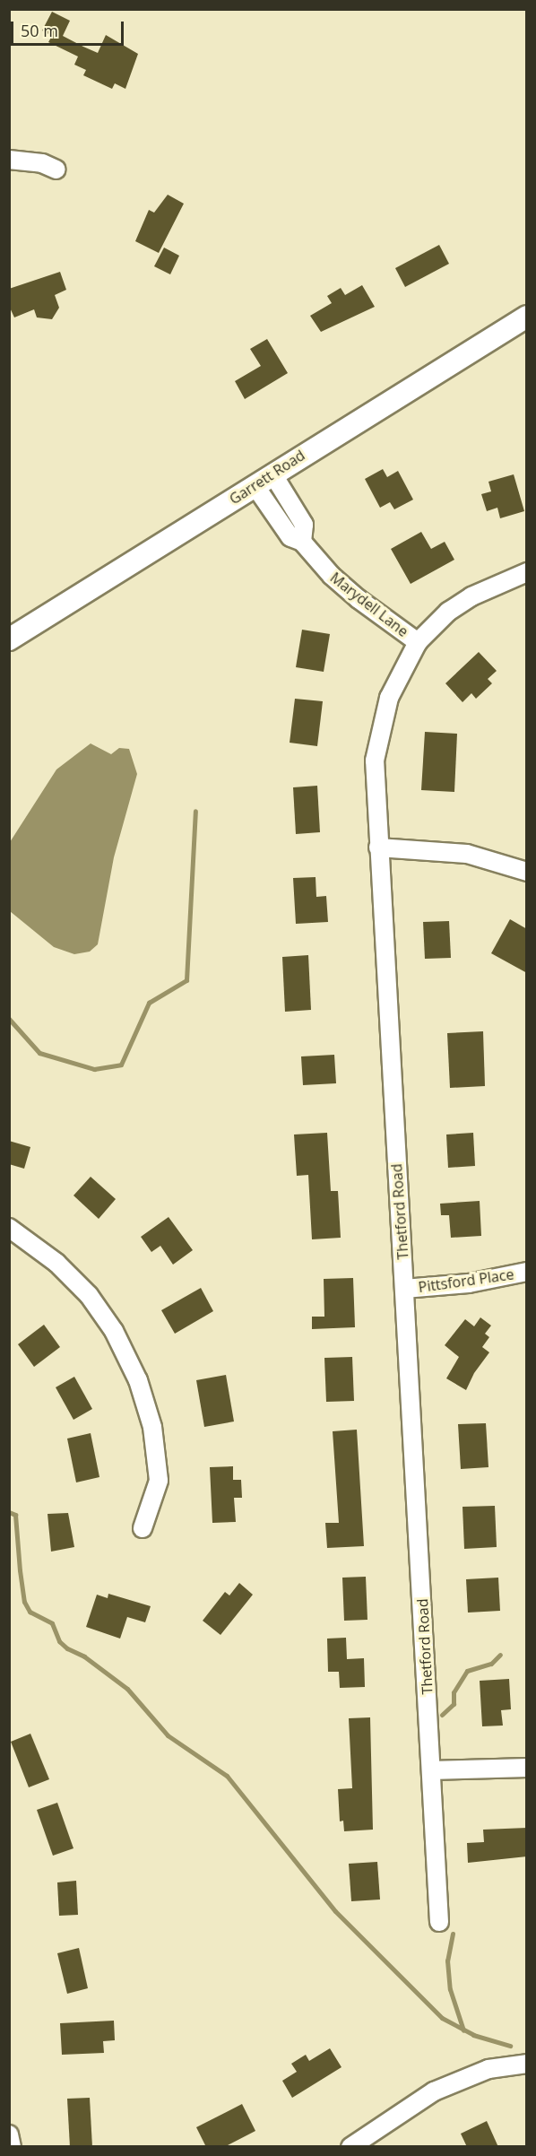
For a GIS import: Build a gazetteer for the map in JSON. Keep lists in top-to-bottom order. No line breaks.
{"streets":{"street":["Garrett Road","Marydell Lane","Thetford Road","Pittsford Place"]},"crossings":[["Garrett Road","Marydell Lane"],["Marydell Lane","Thetford Road"],["Thetford Road","Pittsford Place"]],"scale_bar":"50 m"}
